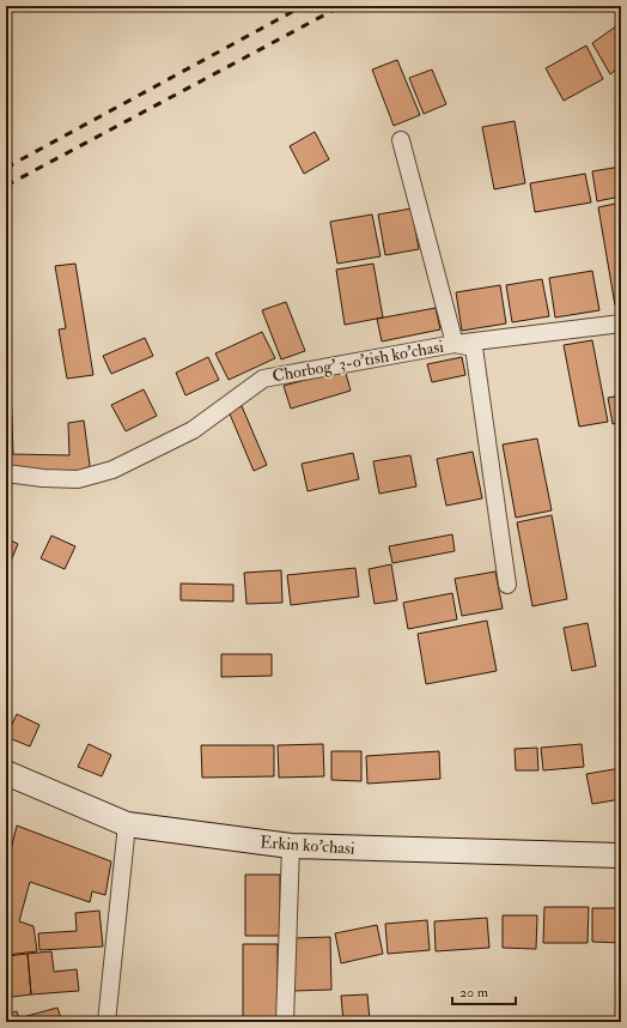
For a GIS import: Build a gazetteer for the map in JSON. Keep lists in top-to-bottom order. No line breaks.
{"streets":{"main road":["Erkin ko'chasi"],"street":["Chorbog' 3-o'tish ko'chasi"]},"scale_bar":"20 m"}
